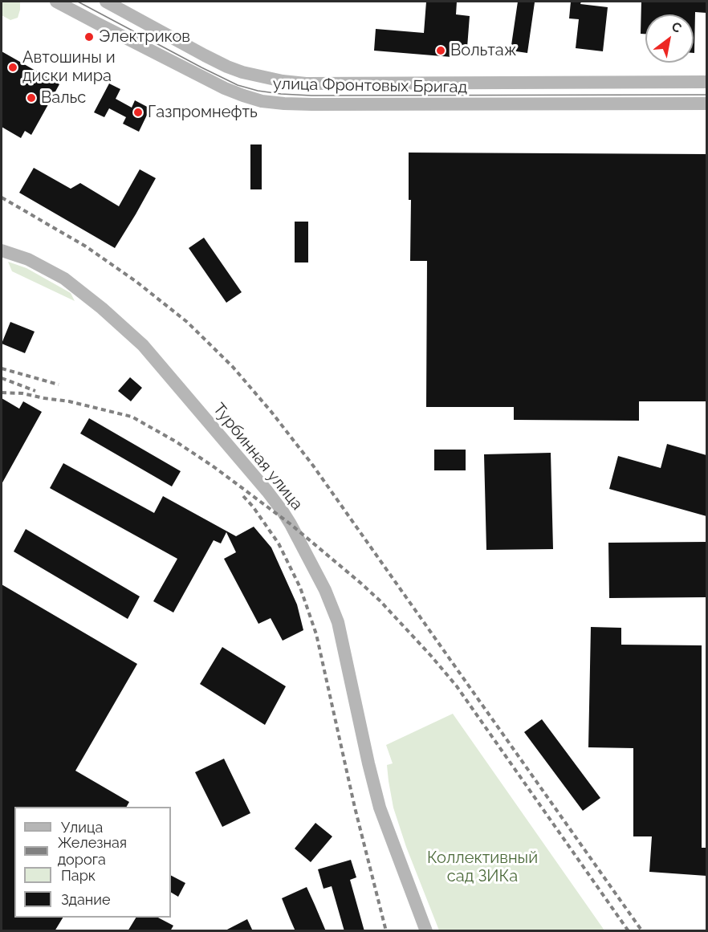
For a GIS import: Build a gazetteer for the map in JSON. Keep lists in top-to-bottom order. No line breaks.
{"streets":{"main road":["улица Фронтовых Бригад","Турбинная улица"]},"parks":["Коллективный сад ЗИКа"],"places":["Электриков","Вольтаж","Автошины и диски мира","Вальс","Газпромнефть"],"legend":["Улица","Железная дорога","Парк","Здание"],"north":"top right"}
